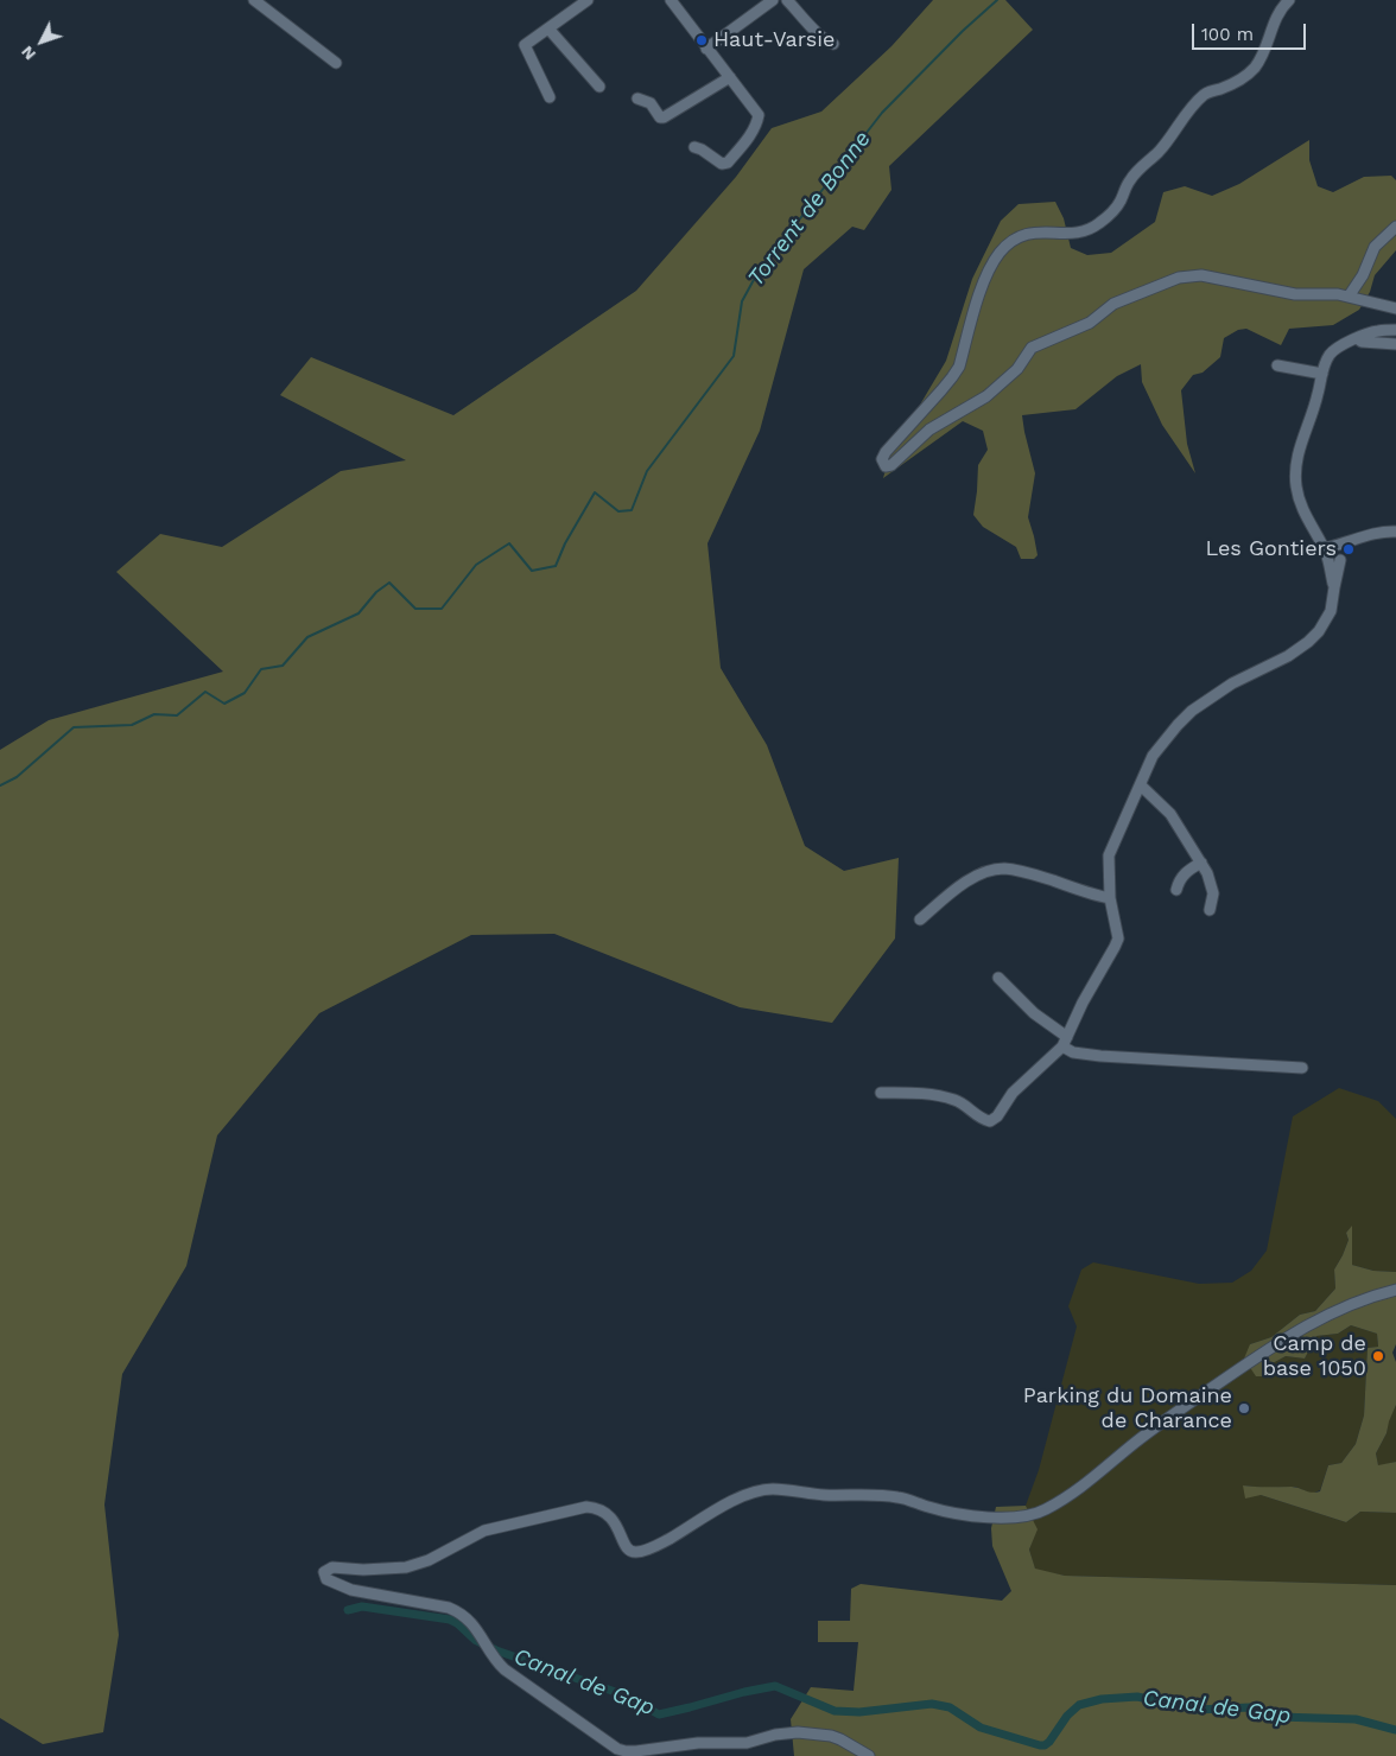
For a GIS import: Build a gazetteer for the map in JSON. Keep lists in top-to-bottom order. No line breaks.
{"water":["Torrent de Bonne","Canal de Gap"],"places":["Haut-Varsie","Les Gontiers","Camp de base 1050","Parking du Domaine de Charance"],"scale_bar":"100 m","north":"bottom left"}
